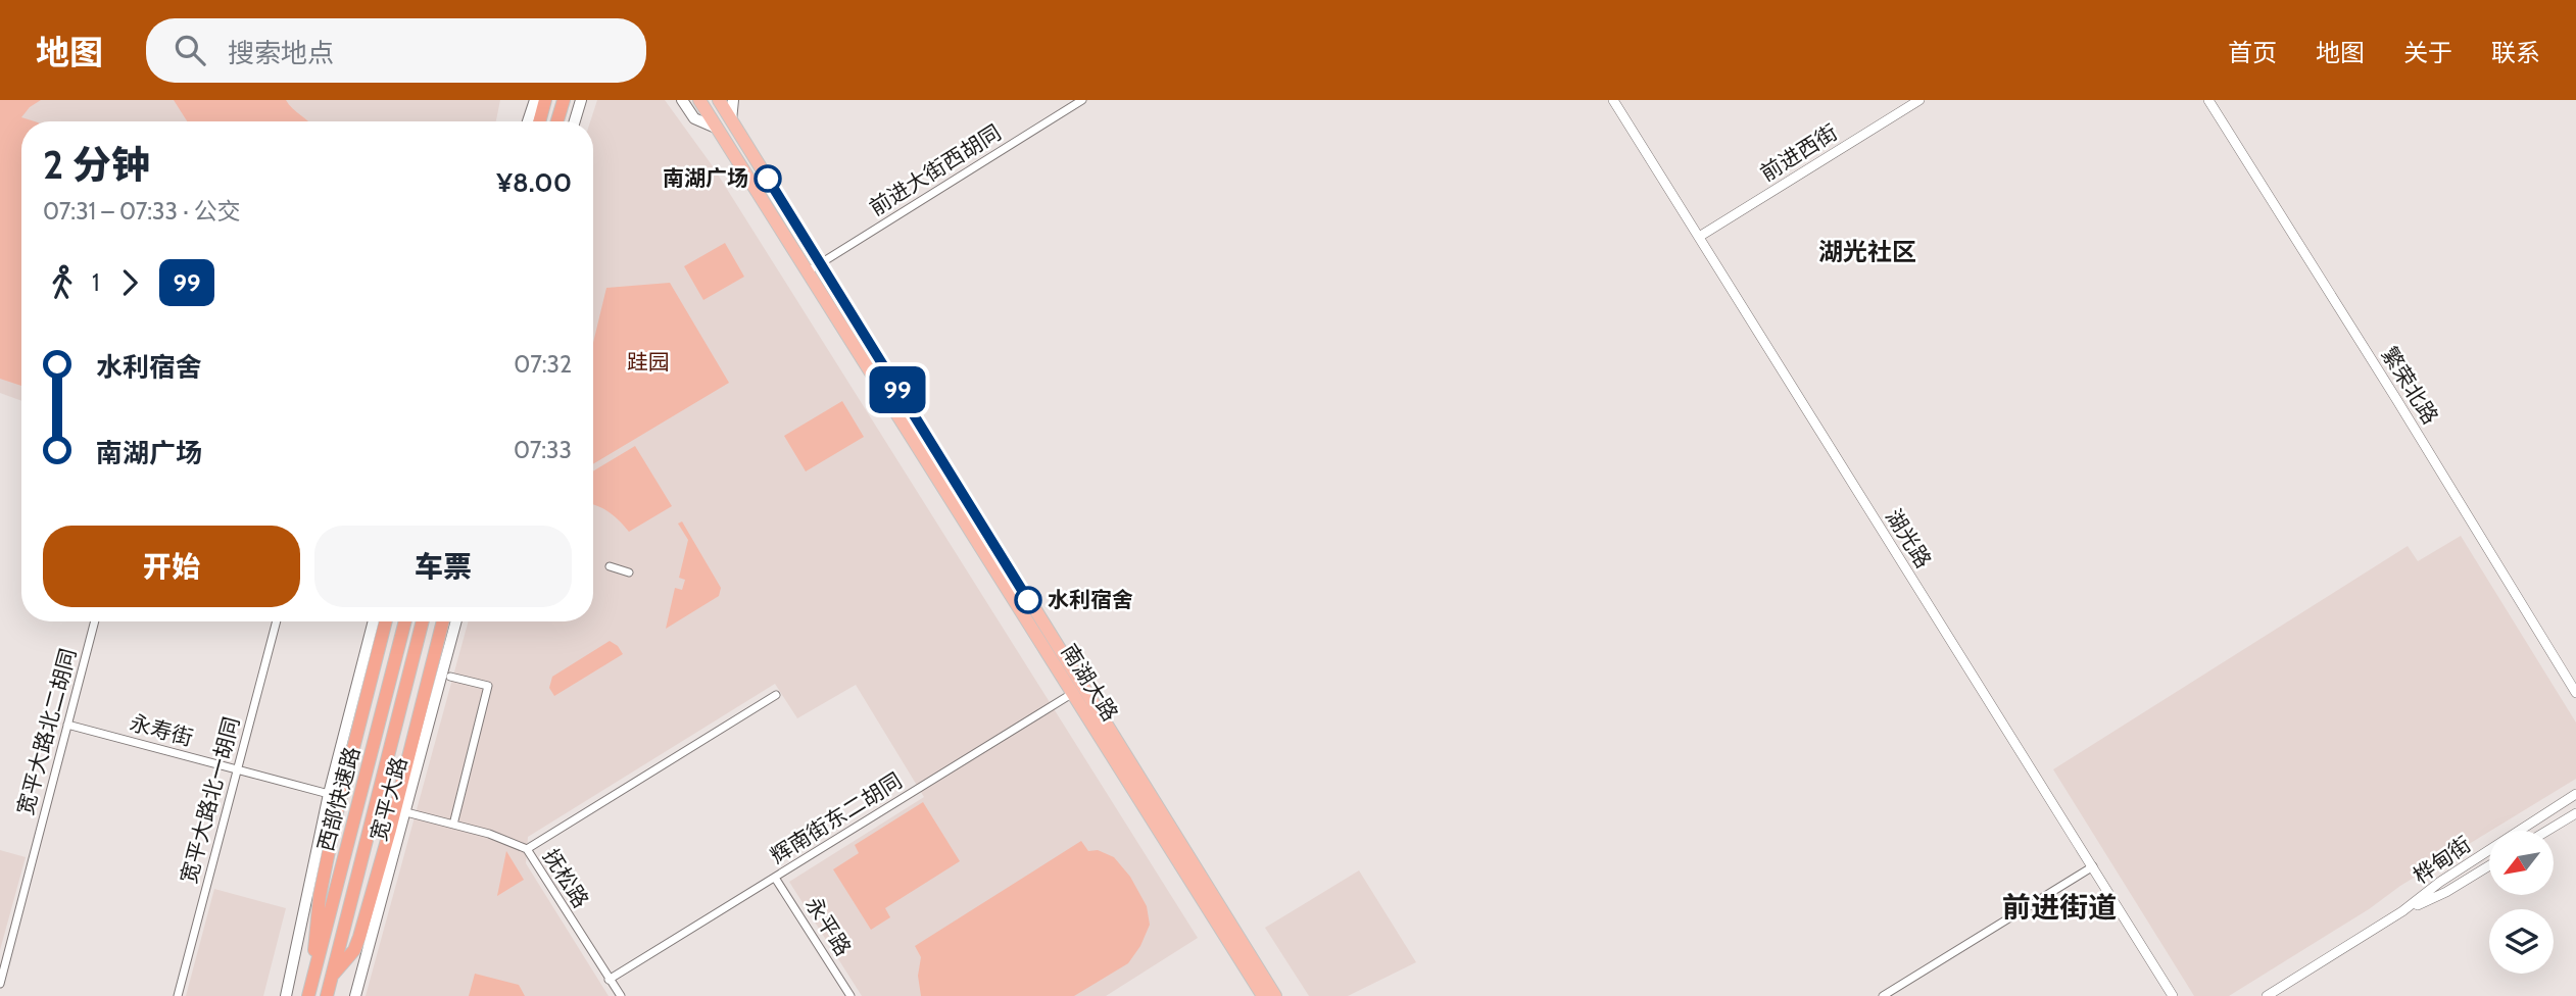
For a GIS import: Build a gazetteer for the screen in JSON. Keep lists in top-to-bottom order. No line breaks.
{"streets":{"highway":["西部快速路"],"main road":["南湖大路","宽平大路"],"street":["前进西街","前进大街西胡同","繁荣北路","湖光路","永寿街","宽平大路北二胡同","宽平大路北一胡同","辉南街东二胡同","桦甸街","抚松路","永平路"]},"crossings":[["前进西街","湖光路"],["前进大街西胡同","南湖大路"],["南湖大路","辉南街东二胡同"],["永寿街","宽平大路北二胡同"],["永寿街","宽平大路北一胡同"],["宽平大路","抚松路"],["辉南街东二胡同","抚松路"],["辉南街东二胡同","永平路"]],"districts":["湖光社区","前进街道"],"parks":["跬园"],"places":["南湖广场","水利宿舍"],"lines":["bus line 99"],"north":"bottom left","page":{"header":"地图","search":"搜索地点","nav":["首页","地图","关于","联系"],"on_map":"99","heading":["2 分钟","07:31 – 07:33 · 公交","¥8.00"],"legs":["1","99"],"list":[{"name":"水利宿舍","value":"07:32"},{"name":"南湖广场","value":"07:33"}],"buttons":["开始","车票"]}}
